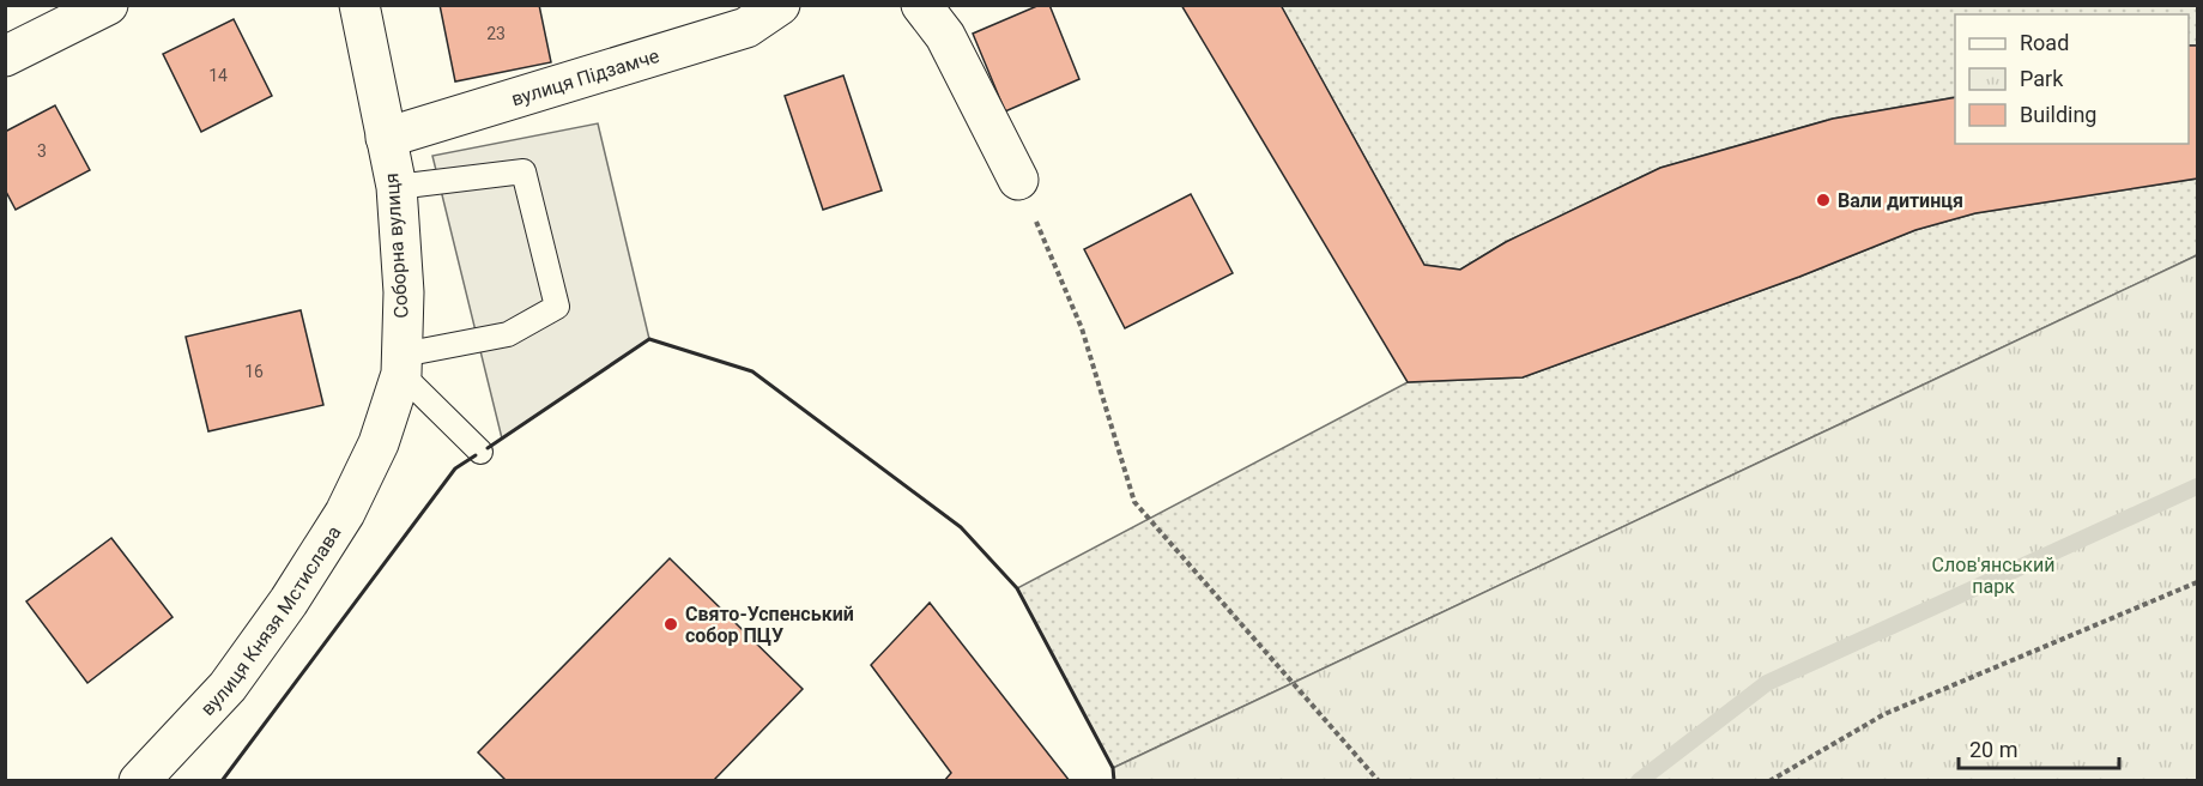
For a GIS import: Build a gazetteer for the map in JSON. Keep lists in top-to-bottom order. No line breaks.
{"streets":{"street":["вулиця Підзамче","Соборна вулиця","вулиця Князя Мстислава"]},"crossings":[["вулиця Підзамче","Соборна вулиця"],["Соборна вулиця","вулиця Князя Мстислава"]],"parks":["Слов'янський парк"],"places":["Вали дитинця","Свято-Успенський собор ПЦУ"],"house_numbers":["23","14","3","16"],"legend":["Road","Park","Building"],"scale_bar":"20 m"}
